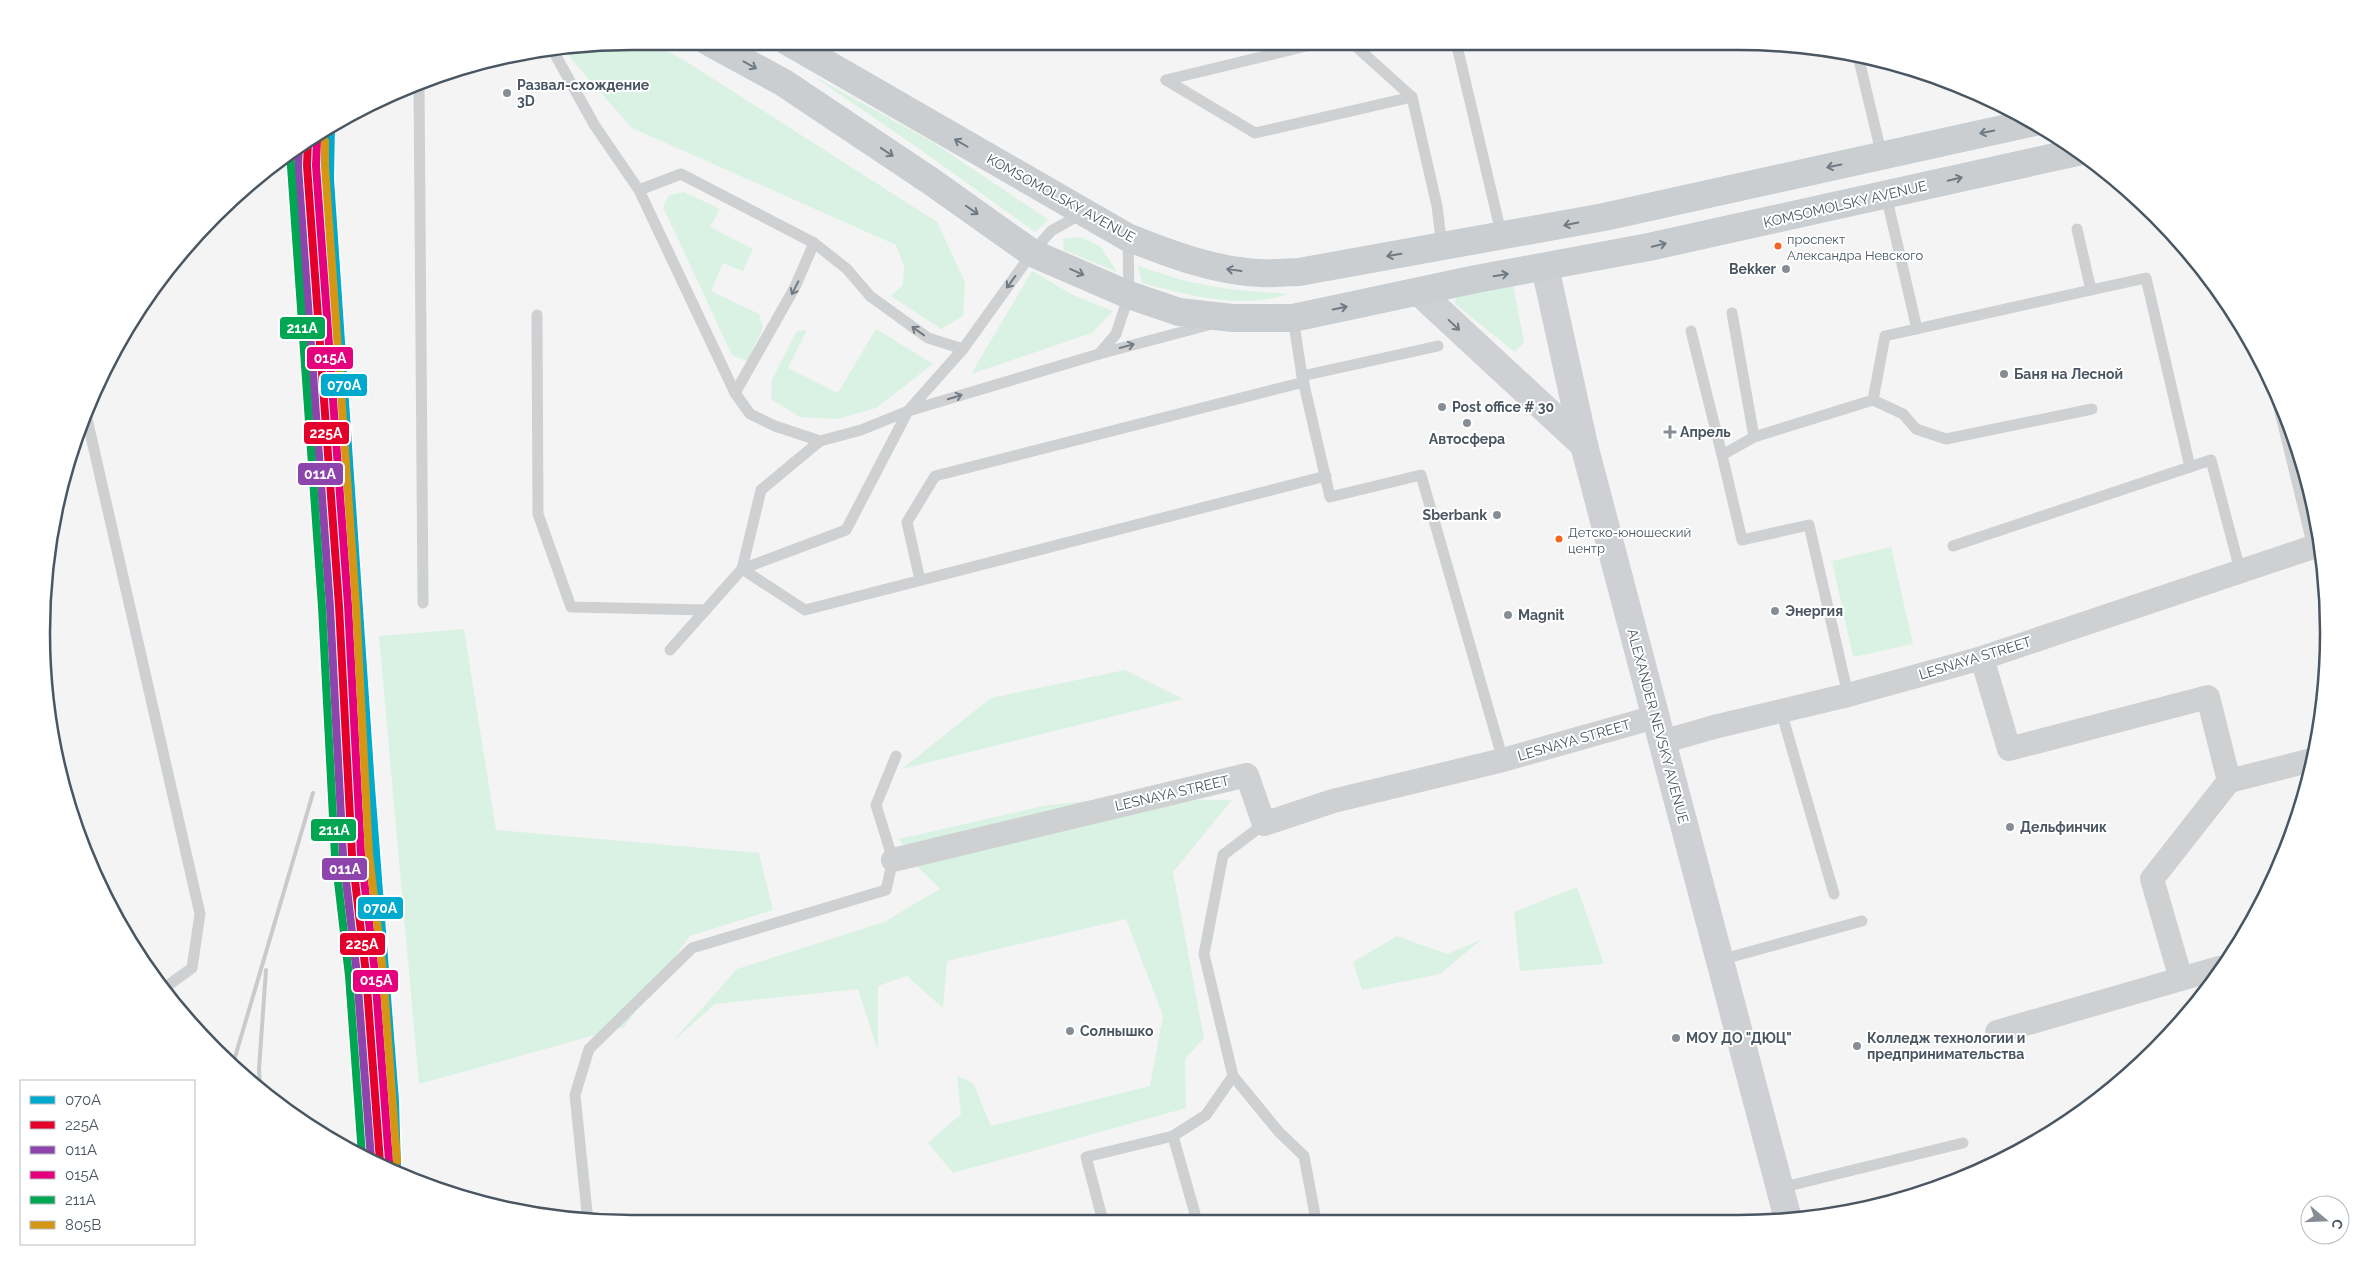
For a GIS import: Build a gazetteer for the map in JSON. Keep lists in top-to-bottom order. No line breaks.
{"streets":{"main road":["KOMSOMOLSKY AVENUE","ALEXANDER NEVSKY AVENUE"],"street":["LESNAYA STREET"]},"crossings":[["KOMSOMOLSKY AVENUE","ALEXANDER NEVSKY AVENUE"],["LESNAYA STREET","ALEXANDER NEVSKY AVENUE"]],"places":{"other":["Развал-схождение 3D","проспект Александра Невского","Bekker","Баня на Лесной","Post office # 30","Автосфера","Sberbank","Детско-юношеский центр","Энергия","Magnit","Дельфинчик","Солнышко","МОУ ДО \"ДЮЦ\"","Колледж технологии и предпринимательства"],"health":["Апрель"]},"lines":["transit line 070А","transit line 805В","transit line 015А","transit line 225А","transit line 011А","transit line 211А"],"legend":["070А","225А","011А","015А","211А","805В"],"north":"right"}
